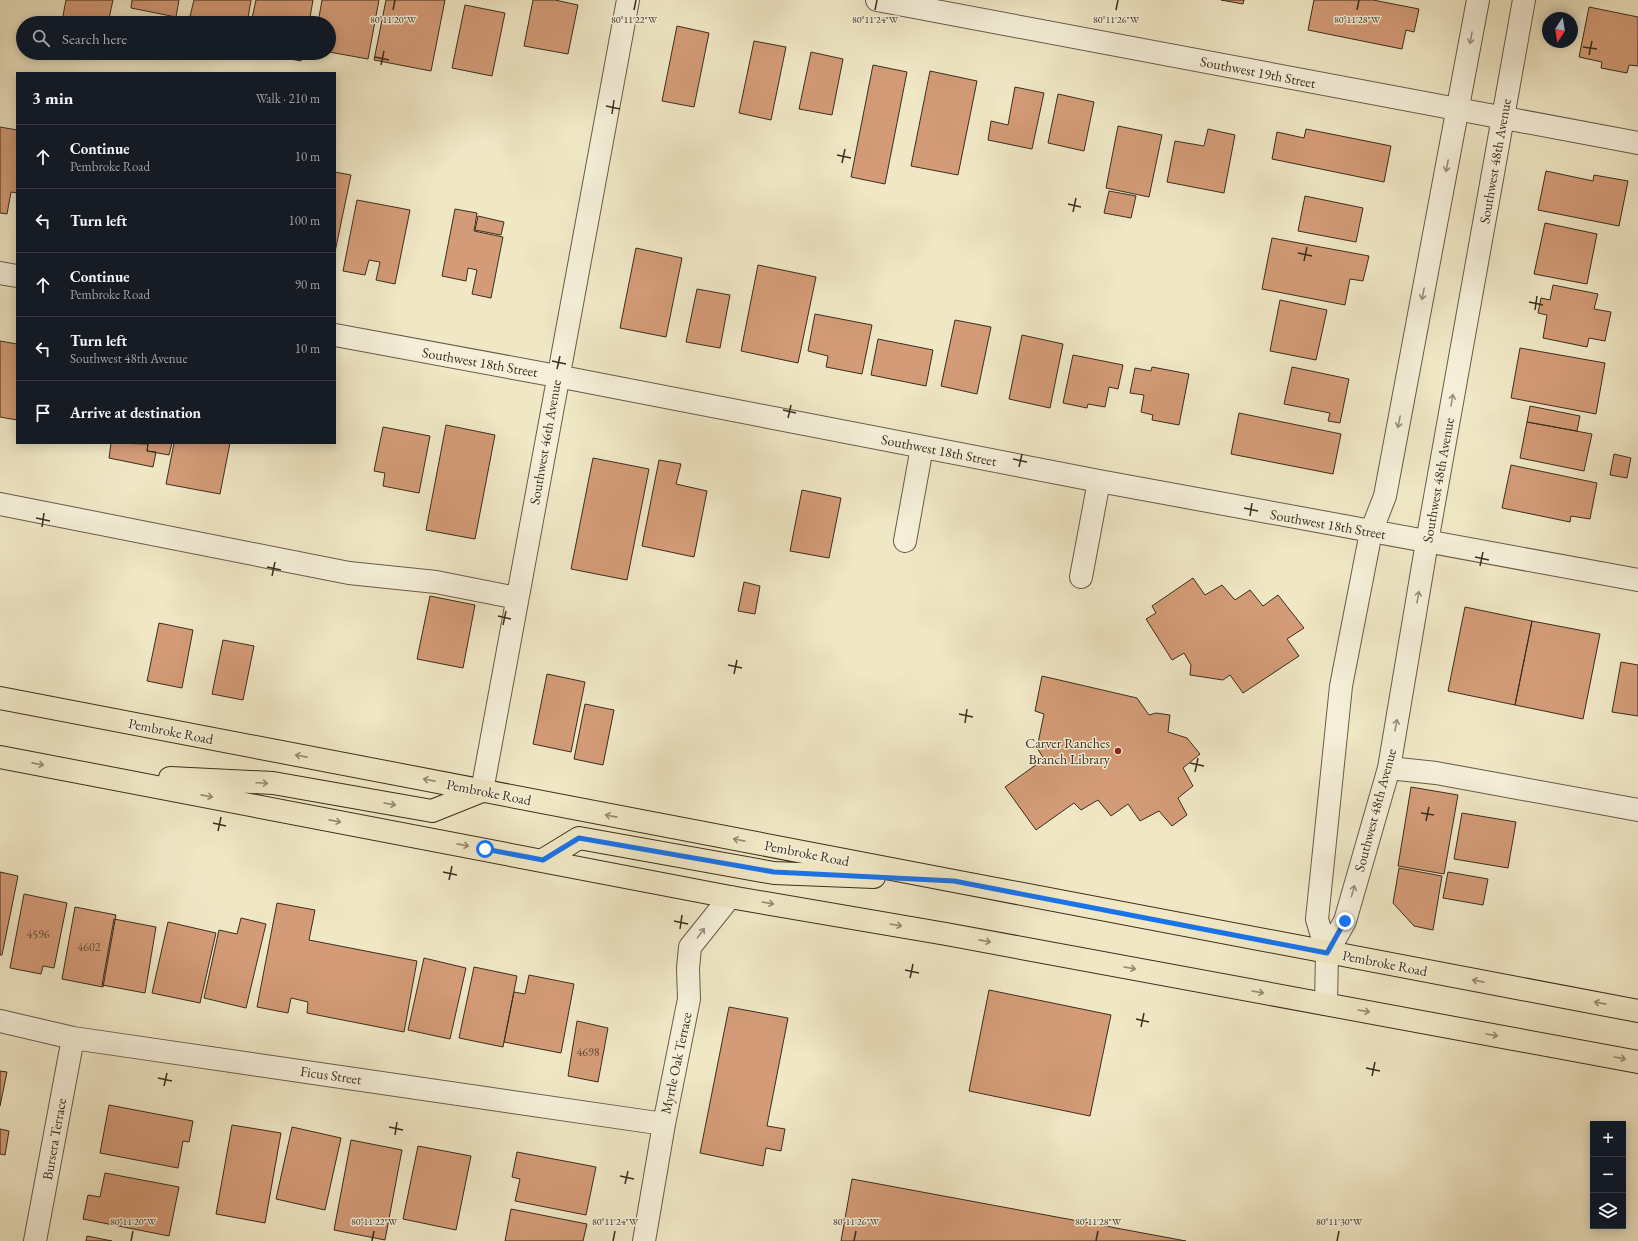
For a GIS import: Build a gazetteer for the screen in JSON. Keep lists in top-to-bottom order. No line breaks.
{"streets":{"main road":["Pembroke Road"],"street":["Southwest 19th Street","Southwest 48th Avenue","Southwest 18th Street","Southwest 46th Avenue","Myrtle Oak Terrace","Ficus Street","Bursera Terrace"]},"crossings":[["Southwest 19th Street","Southwest 48th Avenue"],["Southwest 48th Avenue","Southwest 18th Street"],["Southwest 48th Avenue","Pembroke Road"],["Southwest 18th Street","Southwest 46th Avenue"],["Southwest 46th Avenue","Pembroke Road"],["Myrtle Oak Terrace","Ficus Street"],["Ficus Street","Bursera Terrace"]],"one_way":["Myrtle Oak Terrace"],"places":["Carver Ranches Branch Library"],"house_numbers":["4596","4602","4698"],"north":"bottom","page":{"search":"Search here","heading":["3 min","Walk · 210 m"],"list":[["Continue","Pembroke Road","10 m"],["Turn left","100 m"],["Continue","Pembroke Road","90 m"],["Turn left","Southwest 48th Avenue","10 m"],"Arrive at destination"],"map_buttons":["+","−"]},"coordinates":["80°11'20\"W","80°11'22\"W","80°11'24\"W","80°11'26\"W","80°11'28\"W","80°11'30\"W"]}
